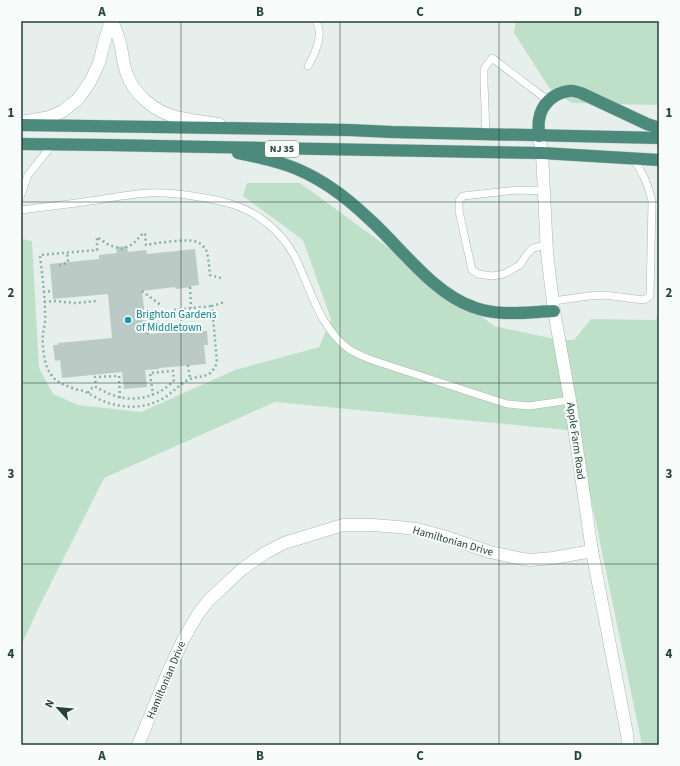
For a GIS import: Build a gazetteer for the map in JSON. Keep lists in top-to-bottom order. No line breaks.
{"streets":{"highway":["NJ 35"],"street":["Apple Farm Road","Hamiltonian Drive"]},"crossings":[["NJ 35","Apple Farm Road"],["Apple Farm Road","Hamiltonian Drive"]],"places":["Brighton Gardens of Middletown"],"north":"top left","grid":{"columns":["A","B","C","D"],"rows":["1","2","3","4"]}}
